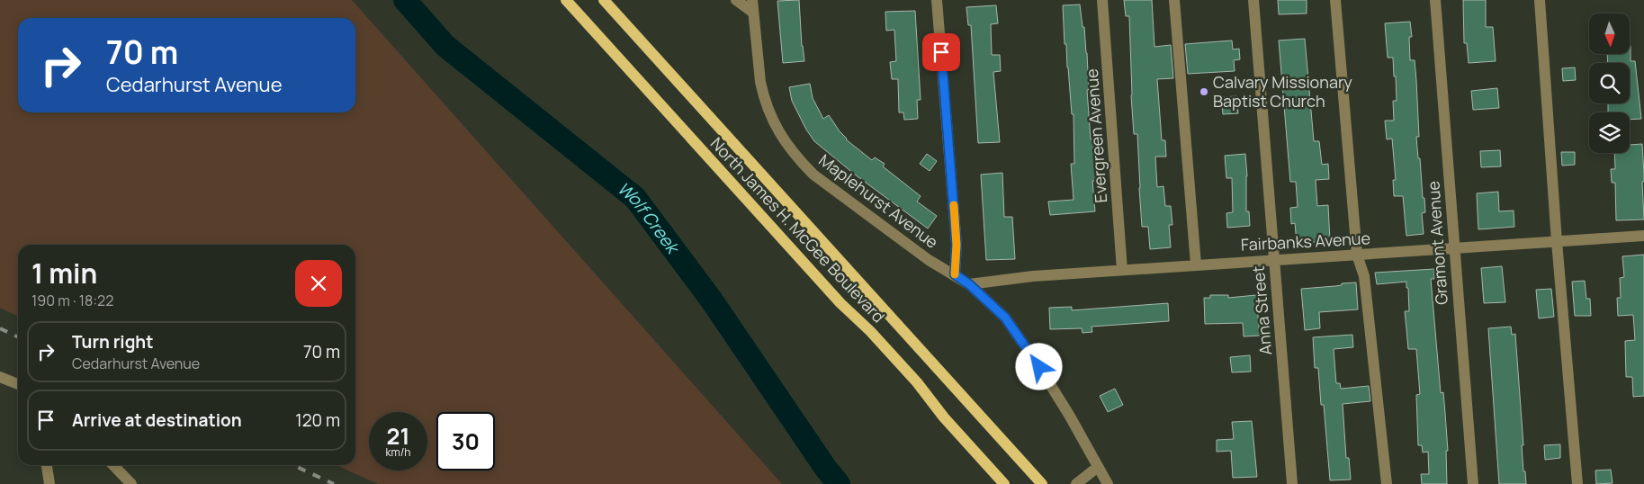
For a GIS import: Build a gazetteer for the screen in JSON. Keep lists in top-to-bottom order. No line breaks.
{"streets":{"main road":["North James H. McGee Boulevard"],"street":["Evergreen Avenue","Maplehurst Avenue","Fairbanks Avenue","Gramont Avenue","Anna Street"]},"crossings":[["Evergreen Avenue","Fairbanks Avenue"],["Maplehurst Avenue","Fairbanks Avenue"],["Fairbanks Avenue","Gramont Avenue"],["Fairbanks Avenue","Anna Street"]],"water":["Wolf Creek"],"places":["Calvary Missionary Baptist Church"],"north":"bottom","page":{"turn":["70 m","Cedarhurst Avenue"],"heading":["1 min","190 m · 18:22"],"list":[{"name":"Turn right","note":"Cedarhurst Avenue","value":"70 m"},{"name":"Arrive at destination","value":"120 m"}],"speed":"21 km/h","limit":"30"}}
